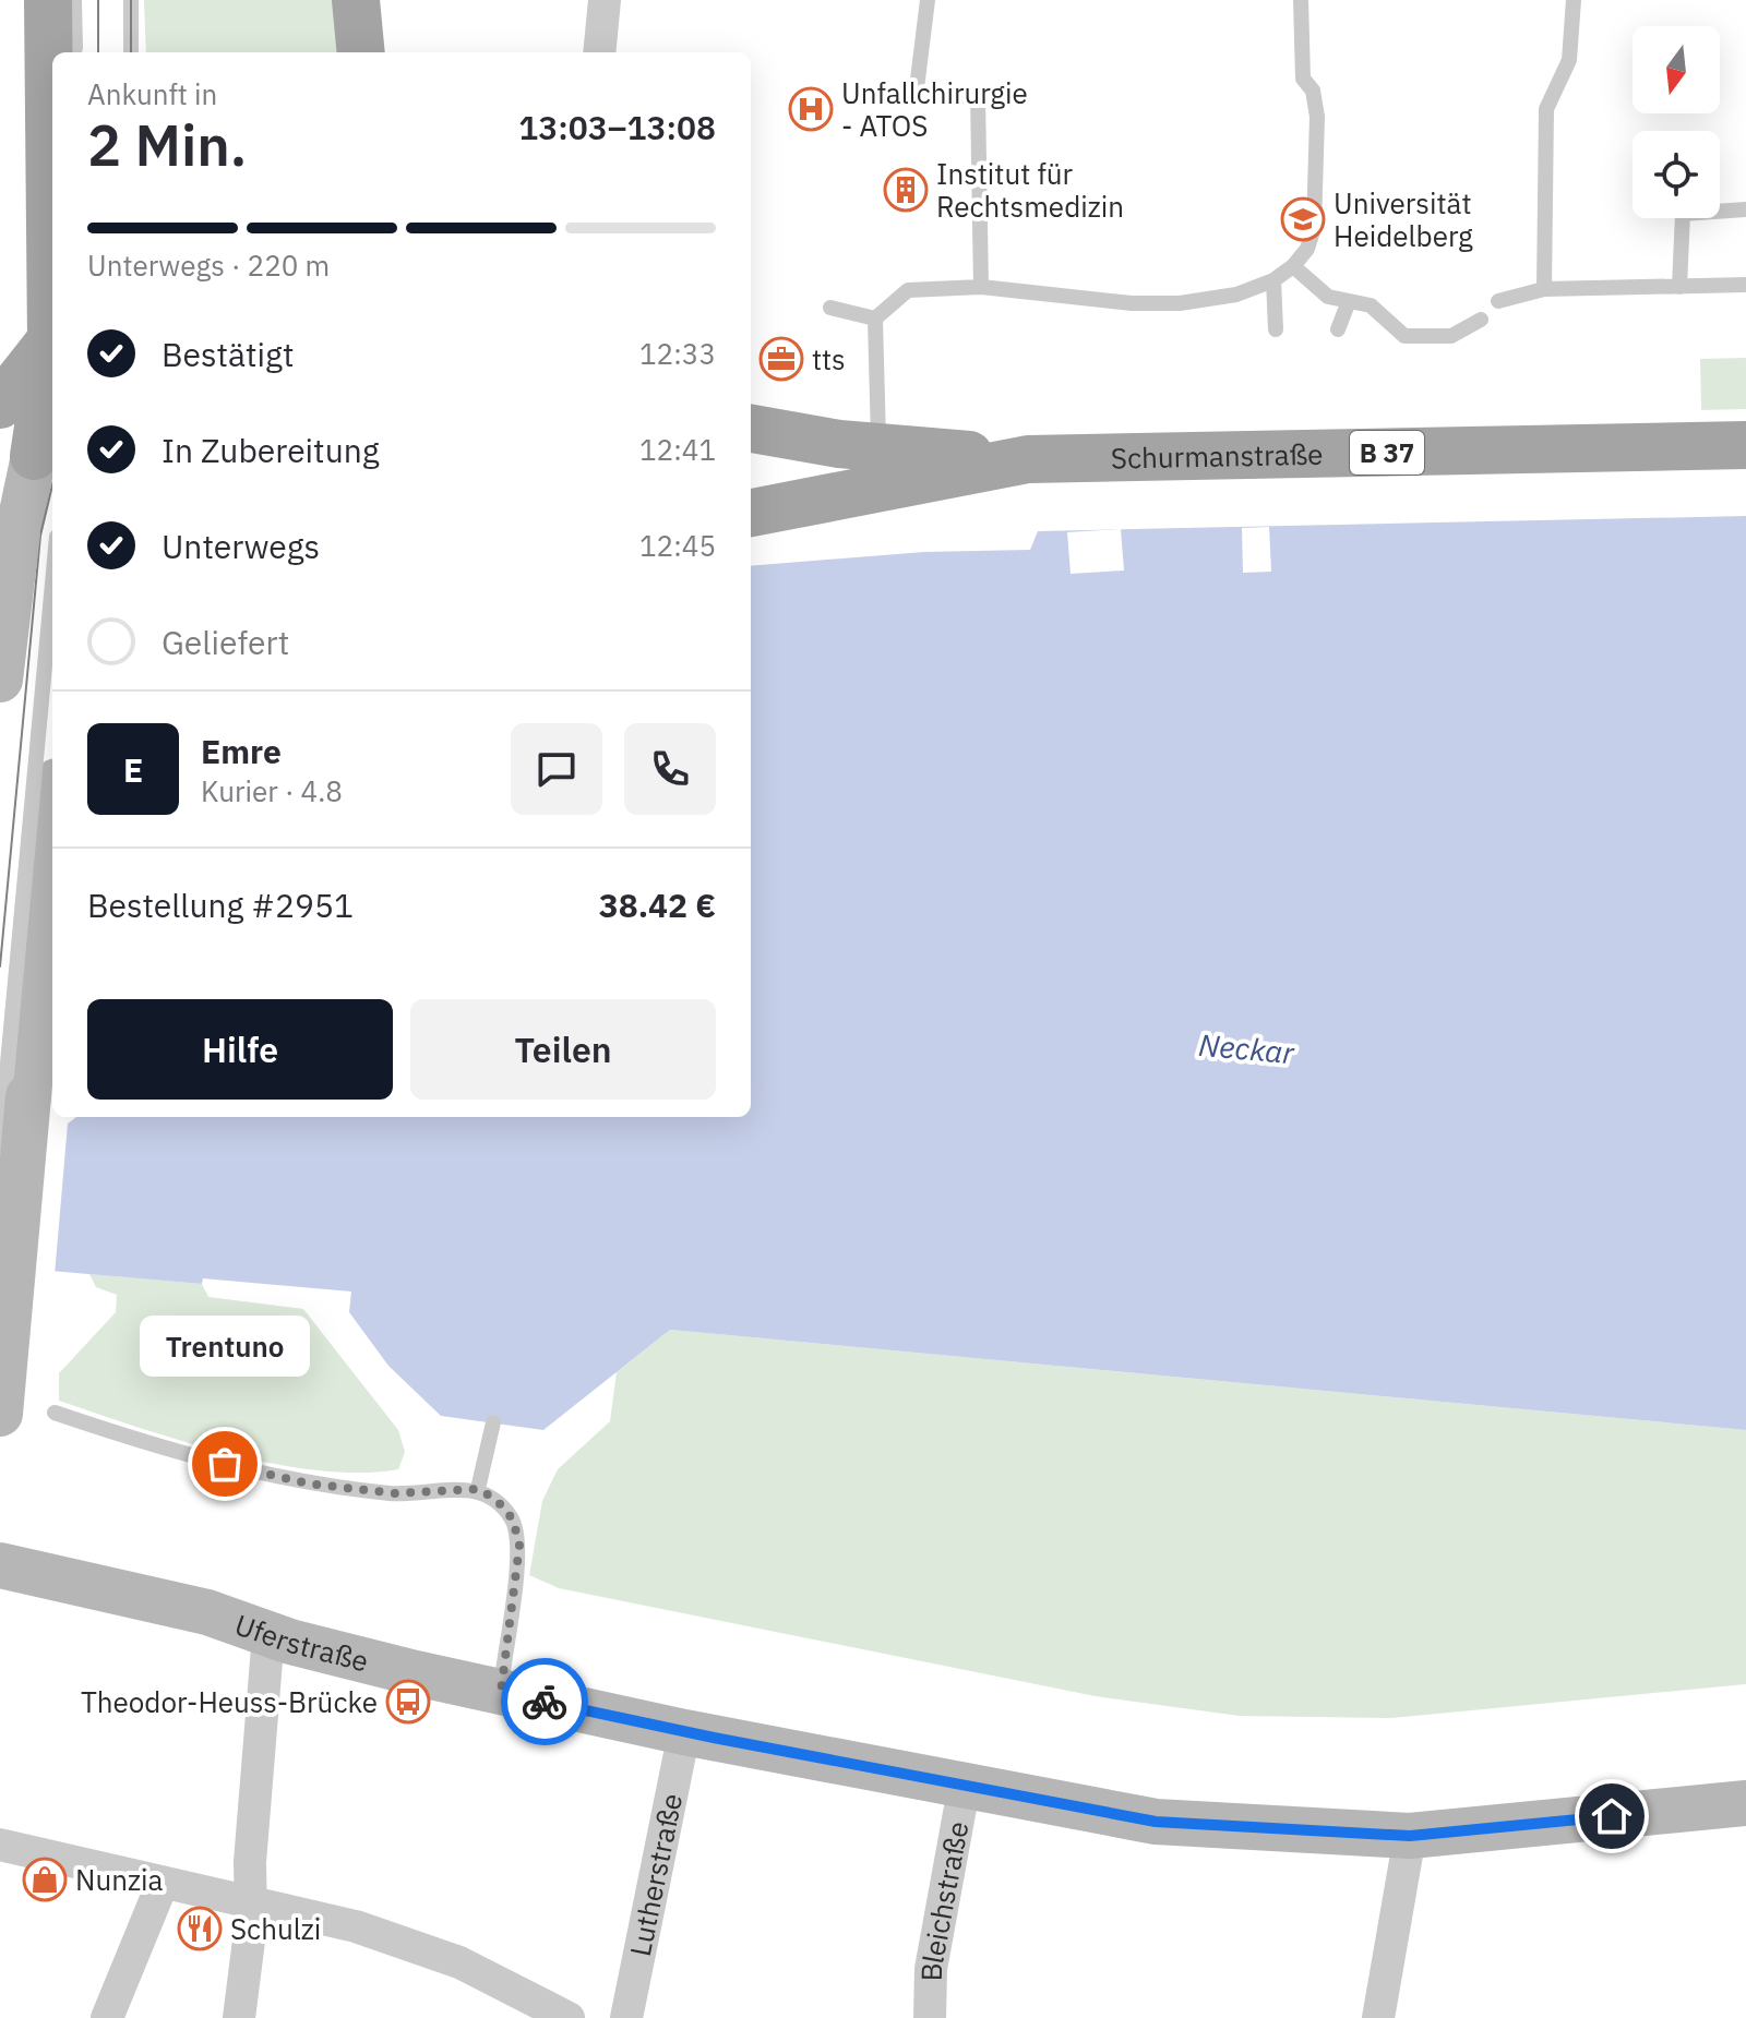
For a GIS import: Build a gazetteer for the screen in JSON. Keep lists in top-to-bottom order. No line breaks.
{"streets":{"main road":["B 37","Schurmanstraße"],"street":["Uferstraße","Lutherstraße","Bleichstraße"]},"crossings":[["Uferstraße","Lutherstraße"],["Uferstraße","Bleichstraße"]],"water":["Neckar"],"places":{"hospital":["Unfallchirurgie - ATOS"],"building":["Institut für Rechtsmedizin"],"school or university":["Universität Heidelberg"],"office":["tts"],"other":["Trentuno"],"bus stop":["Theodor-Heuss-Brücke"],"shop":["Nunzia"],"restaurant":["Schulzi"]},"north":"bottom","page":{"heading":["2 Min.","Ankunft in","13:03–13:08"],"panel":["Emre","Kurier · 4.8","Bestellung #2951","38.42 €"],"bar":"Unterwegs · 220 m","list":[["Bestätigt","12:33"],["In Zubereitung","12:41"],["Unterwegs","12:45"],"Geliefert"],"round":"E","buttons":["Hilfe","Teilen"],"bubble":"Trentuno"}}
